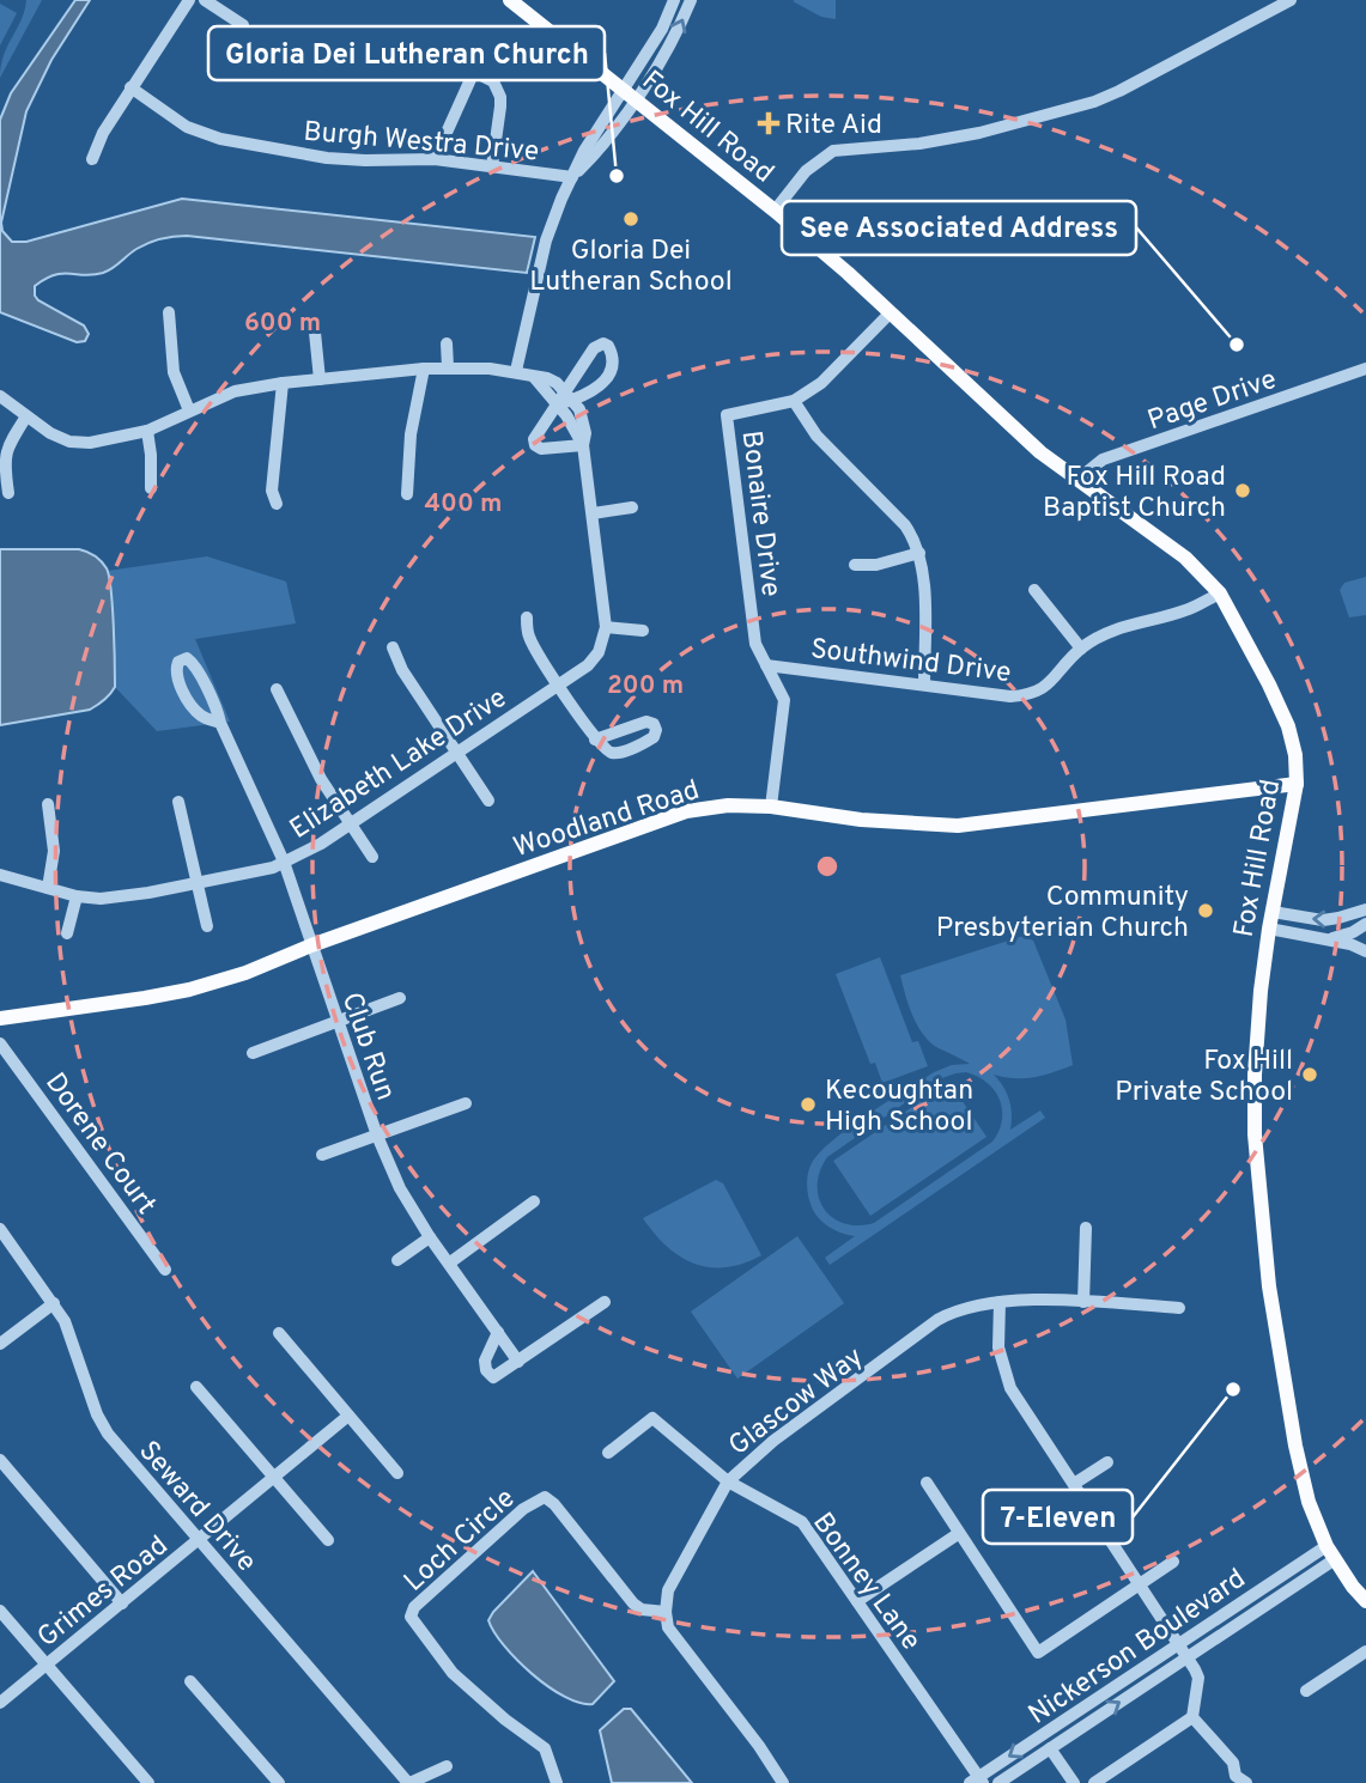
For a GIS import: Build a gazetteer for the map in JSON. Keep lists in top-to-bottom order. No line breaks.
{"streets":{"main road":["Fox Hill Road","Woodland Road"],"street":["Burgh Westra Drive","Page Drive","Bonaire Drive","Southwind Drive","Elizabeth Lake Drive","Club Run","Dorene Court","Glascow Way","Seward Drive","Loch Circle","Bonney Lane","Grimes Road","Nickerson Boulevard"]},"crossings":[["Fox Hill Road","Page Drive"],["Fox Hill Road","Bonaire Drive"],["Fox Hill Road","Southwind Drive"],["Fox Hill Road","Woodland Road"],["Fox Hill Road","Nickerson Boulevard"],["Bonaire Drive","Southwind Drive"],["Bonaire Drive","Woodland Road"],["Elizabeth Lake Drive","Club Run"],["Woodland Road","Club Run"],["Glascow Way","Loch Circle"],["Glascow Way","Bonney Lane"],["Seward Drive","Grimes Road"],["Bonney Lane","Nickerson Boulevard"]],"places":{"health":["Rite Aid"],"other":["Gloria Dei Lutheran Church","Gloria Dei Lutheran School","See Associated Address","Fox Hill Road Baptist Church","Community Presbyterian Church","Fox Hill Private School","Kecoughtan High School","7-Eleven"]},"rings":["600 m","400 m","200 m"]}
